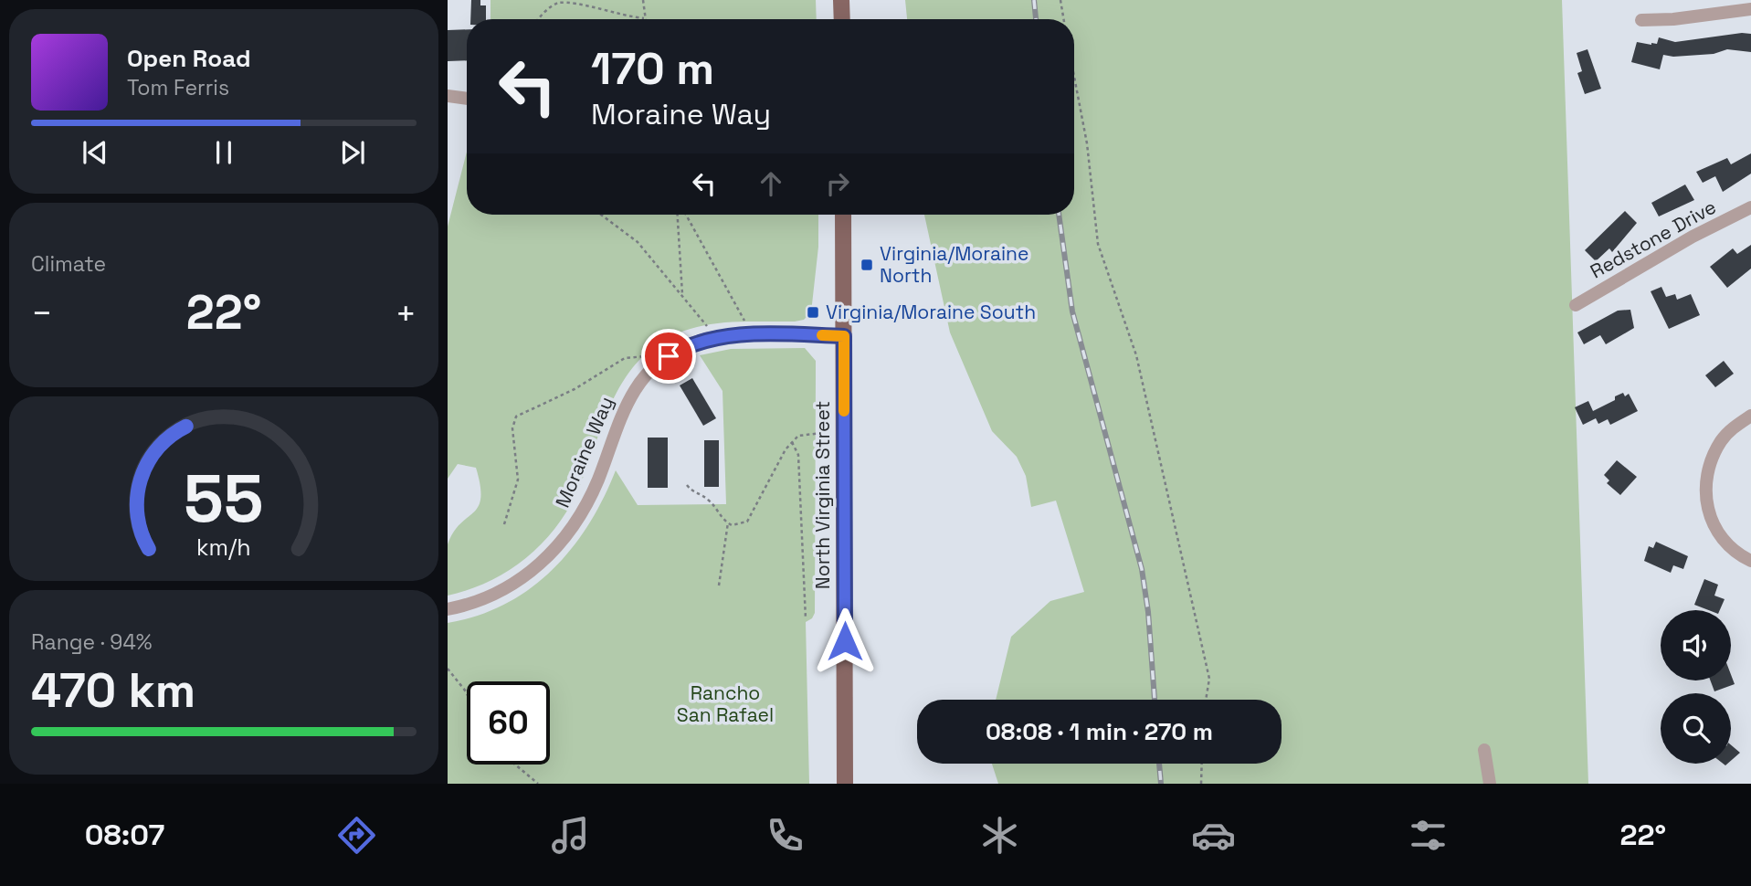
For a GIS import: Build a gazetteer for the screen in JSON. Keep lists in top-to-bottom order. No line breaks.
{"streets":{"main road":["North Virginia Street"],"street":["Redstone Drive","Moraine Way"]},"crossings":[["Moraine Way","North Virginia Street"]],"parks":["Rancho San Rafael"],"places":{"transit":["Virginia/Moraine North","Virginia/Moraine South"]},"page":{"turn":["170 m","Moraine Way"],"song":["Open Road","Tom Ferris"],"tile":["Climate",["Range · 94%","470 km"]],"heat":["−","22°","+"],"limit":"60","trip":"08:08 · 1 min · 270 m","tabs":["08:07","22°"],"gauge":["55","km/h"]}}
